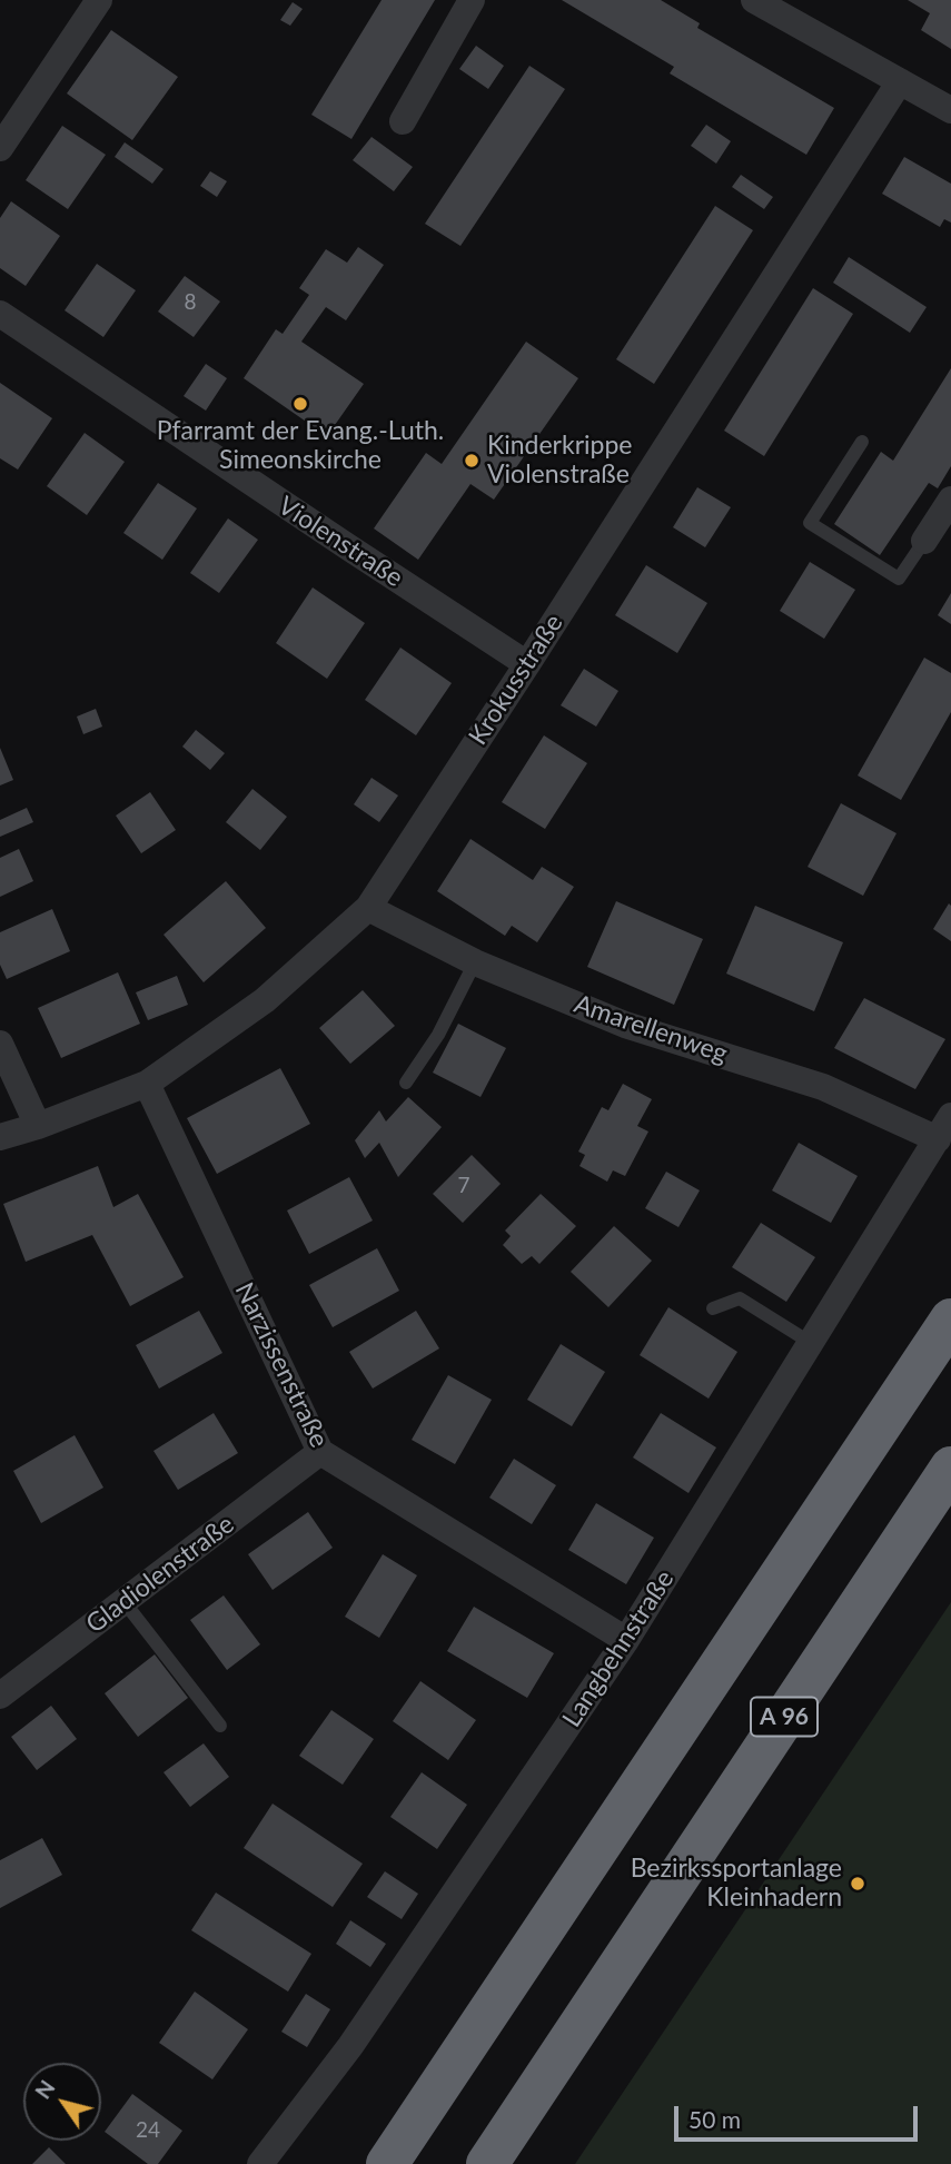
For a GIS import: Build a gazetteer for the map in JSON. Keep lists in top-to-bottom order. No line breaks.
{"streets":{"highway":["A 96"],"street":["Violenstraße","Krokusstraße","Amarellenweg","Narzissenstraße","Gladiolenstraße","Langbehnstraße"]},"crossings":[["Violenstraße","Krokusstraße"],["Krokusstraße","Amarellenweg"],["Krokusstraße","Narzissenstraße"],["Amarellenweg","Langbehnstraße"],["Narzissenstraße","Gladiolenstraße"],["Narzissenstraße","Langbehnstraße"]],"places":["Pfarramt der Evang.-Luth. Simeonskirche","Kinderkrippe Violenstraße","Bezirkssportanlage Kleinhadern"],"house_numbers":["8","7","24"],"scale_bar":"50 m","north":"top left"}
